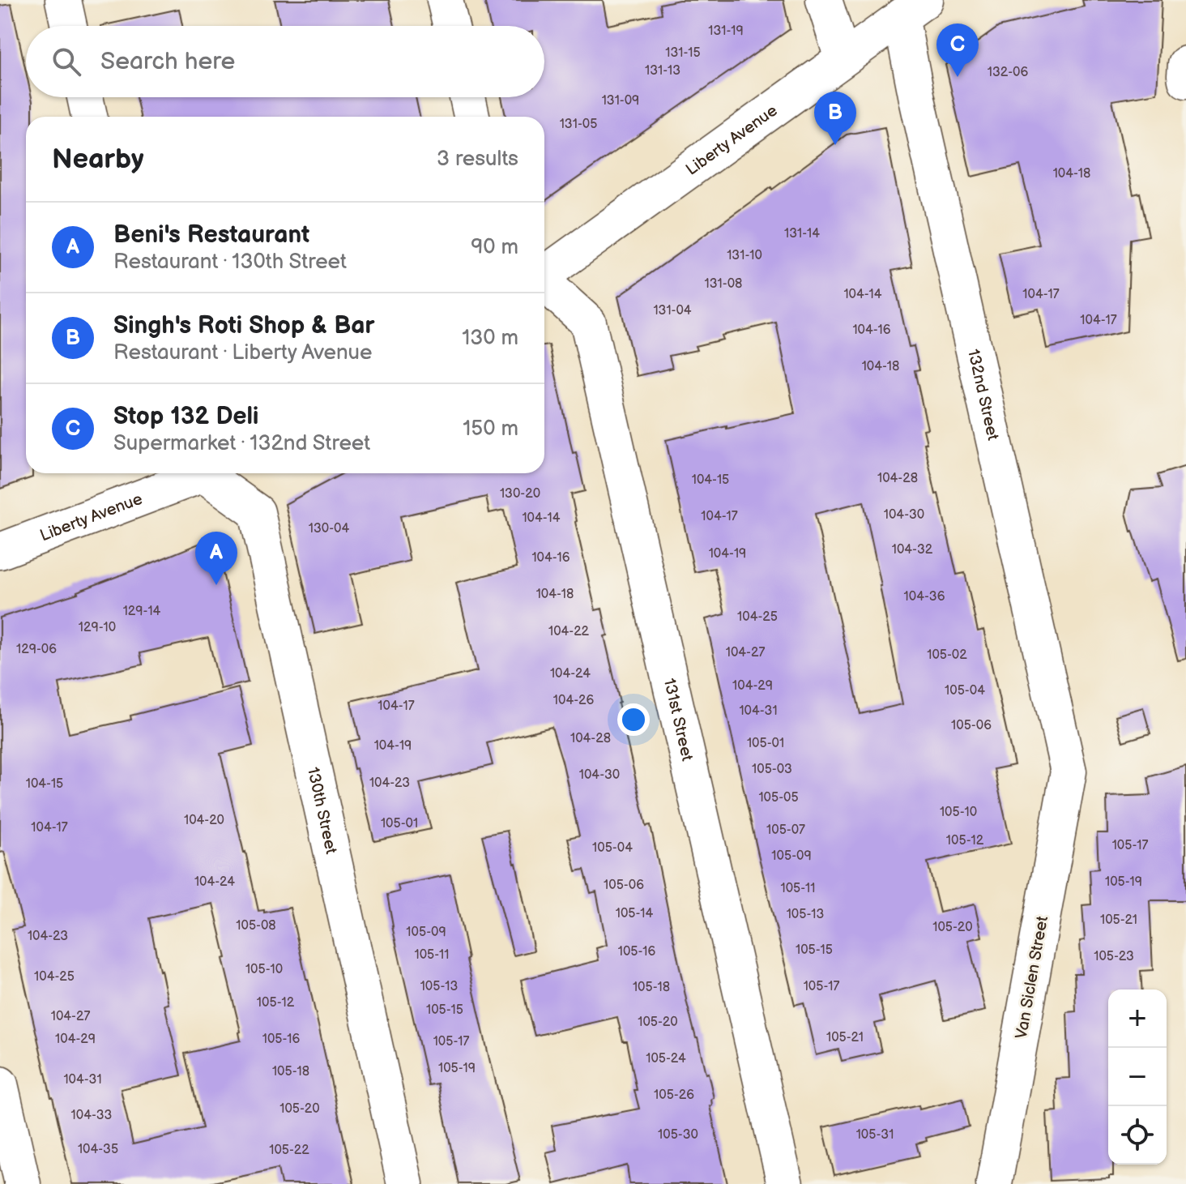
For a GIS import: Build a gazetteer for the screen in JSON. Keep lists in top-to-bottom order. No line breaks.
{"streets":{"street":["Liberty Avenue","132nd Street","131st Street","130th Street","Van Siclen Street"]},"crossings":[["Liberty Avenue","132nd Street"],["132nd Street","Van Siclen Street"]],"house_numbers":["131-19","131-15","131-13","132-06","131-09","131-05","104-18","131-14","131-10","131-08","104-14","104-17","131-04","104-17","104-16","104-18","104-28","104-15","130-20","104-30","104-17","104-14","130-04","104-32","104-19","104-16","104-18","104-36","129-14","104-25","129-10","104-22","129-06","104-27","105-02","104-24","104-29","105-04","104-26","104-17","104-31","105-06","104-28","105-01","104-19","105-03","104-30","104-23","104-15","105-05","105-10","104-20","105-01","104-17","105-07","105-12","105-17","105-04","105-09","104-24","105-19","105-06","105-11","105-14","105-13","105-21","105-08","105-20","105-09","104-23","105-15","105-16","105-11","105-23","105-10","104-25","105-13","105-17","105-18","105-12","105-15","104-27","105-20","105-21","104-29","105-16","105-17","105-24","105-19","105-18","104-31","105-26","105-20","104-33","105-30","105-31","104-35","105-22"],"page":{"pins":["C","B","A"],"search":"Search here","heading":["Nearby","3 results"],"list":[{"mark":"A","name":"Beni's Restaurant","note":"Restaurant · 130th Street","value":"90 m"},{"mark":"B","name":"Singh's Roti Shop & Bar","note":"Restaurant · Liberty Avenue","value":"130 m"},{"mark":"C","name":"Stop 132 Deli","note":"Supermarket · 132nd Street","value":"150 m"}],"map_buttons":["+","−"]}}
